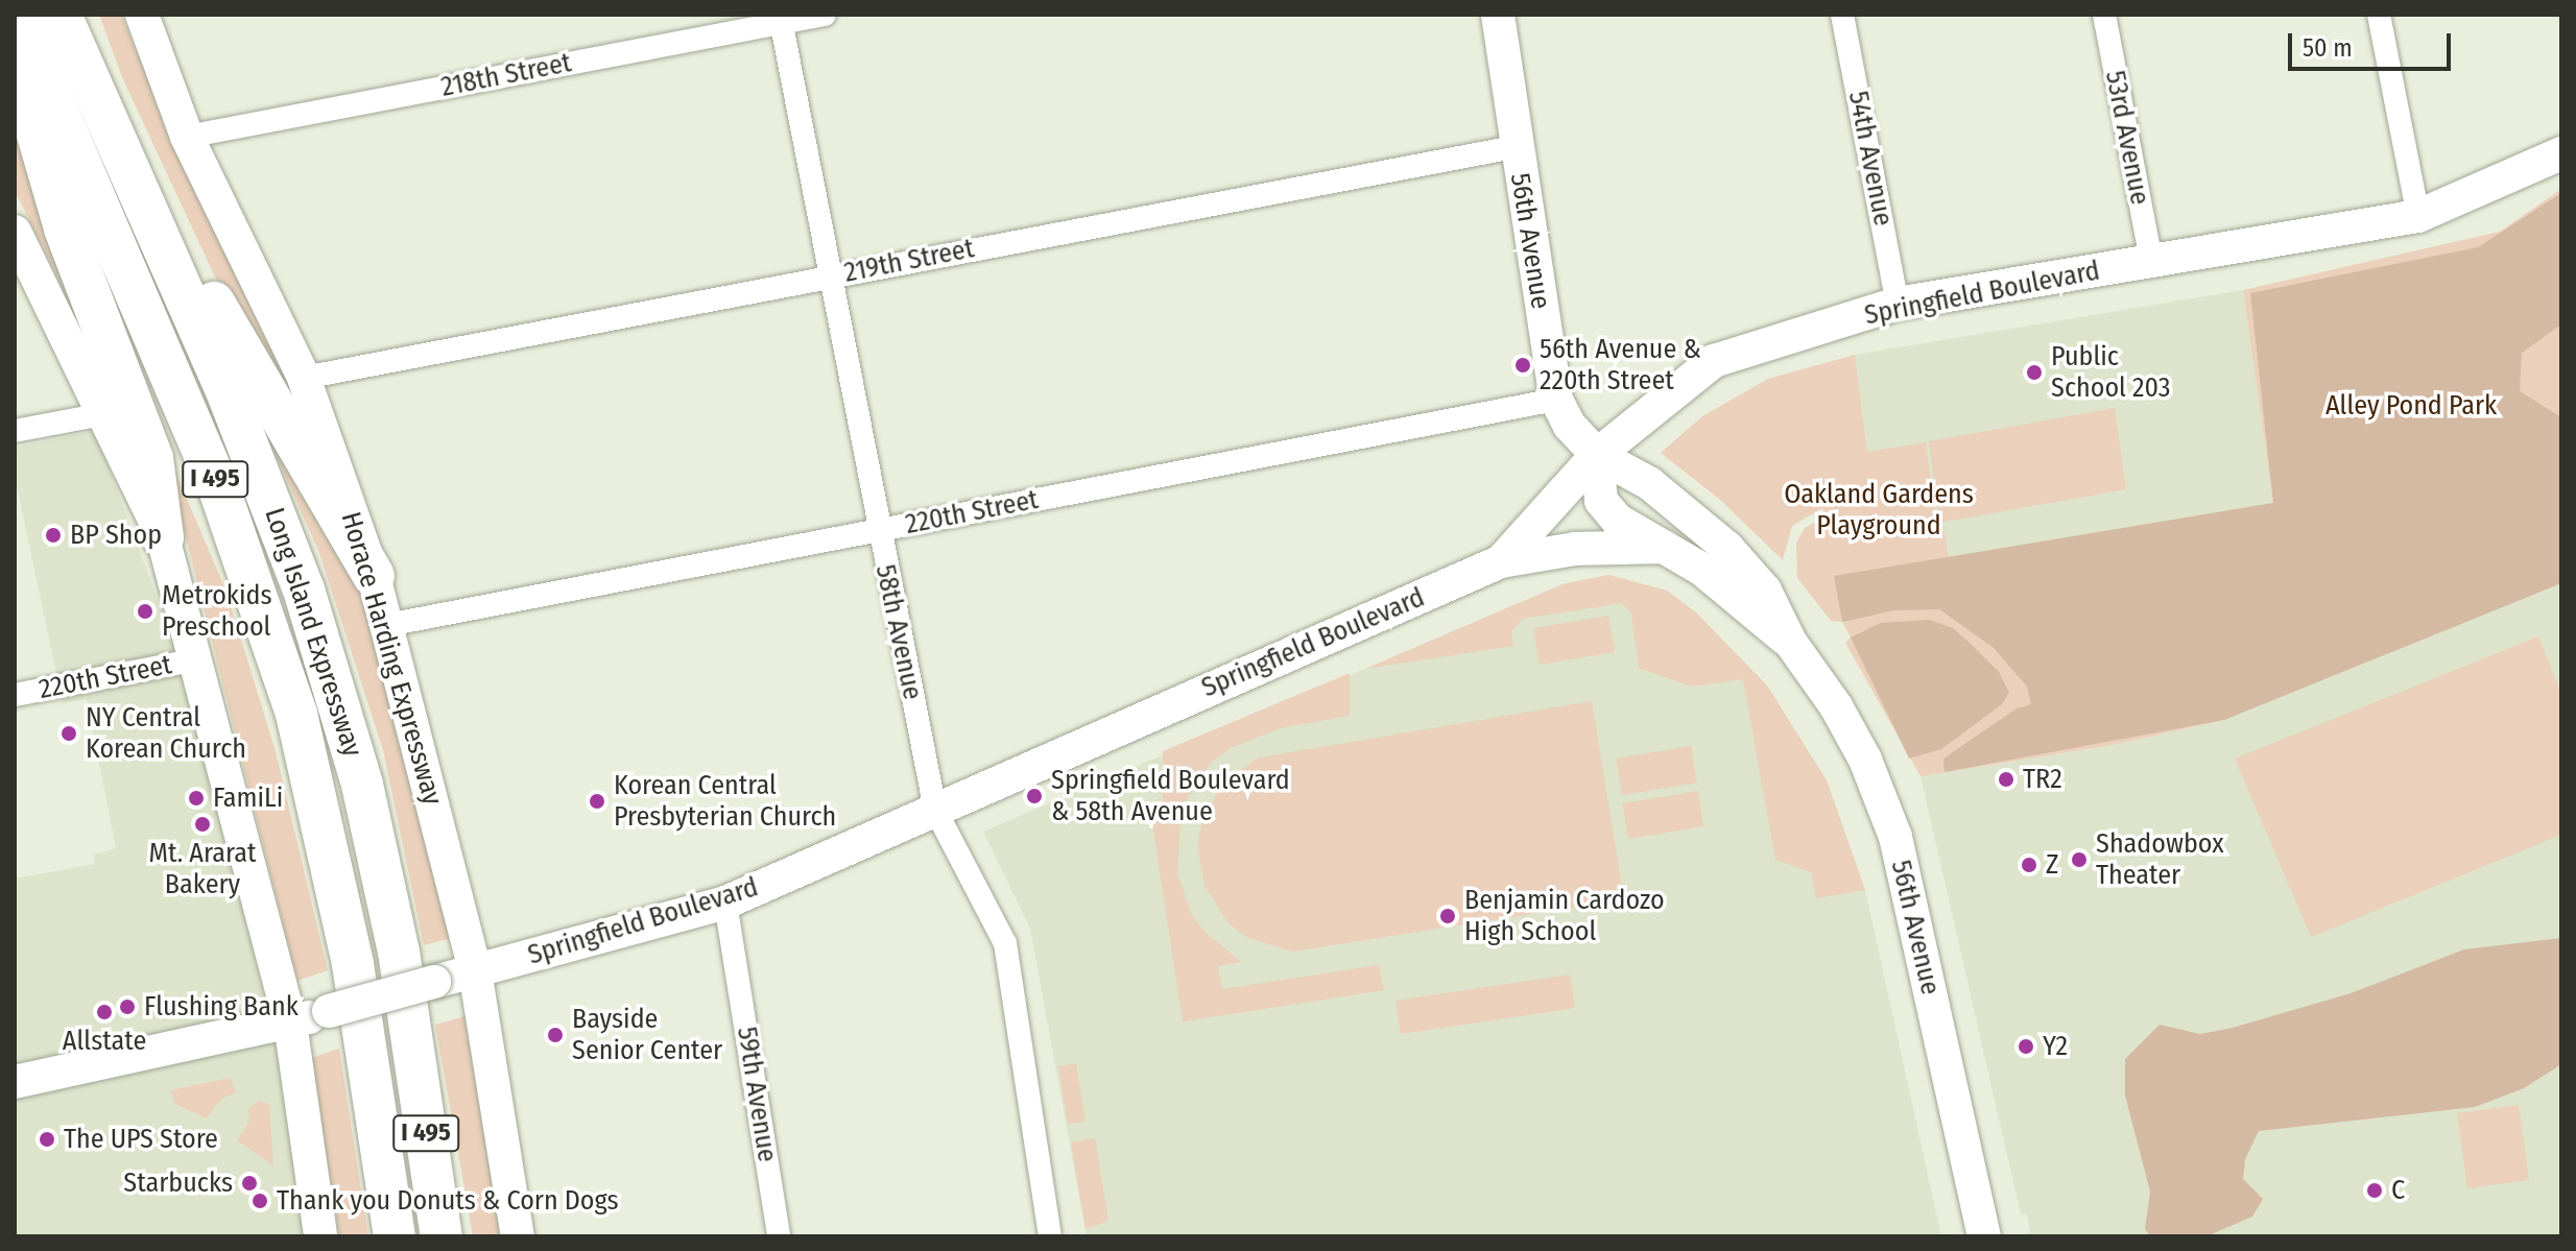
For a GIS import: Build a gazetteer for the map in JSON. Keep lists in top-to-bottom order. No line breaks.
{"streets":{"highway":["I 495","Long Island Expressway"],"main road":["56th Avenue","Springfield Boulevard","Horace Harding Expressway"],"street":["218th Street","53rd Avenue","54th Avenue","219th Street","220th Street","58th Avenue","59th Avenue"]},"crossings":[["218th Street","58th Avenue"],["218th Street","Horace Harding Expressway"],["53rd Avenue","Springfield Boulevard"],["54th Avenue","Springfield Boulevard"],["56th Avenue","219th Street"],["56th Avenue","Springfield Boulevard"],["56th Avenue","220th Street"],["219th Street","58th Avenue"],["219th Street","Horace Harding Expressway"],["Springfield Boulevard","58th Avenue"],["Springfield Boulevard","Horace Harding Expressway"],["Springfield Boulevard","59th Avenue"],["220th Street","58th Avenue"],["220th Street","Horace Harding Expressway"]],"parks":["Alley Pond Park","Oakland Gardens Playground"],"places":["56th Avenue & 220th Street","Public School 203","BP Shop","Metrokids Preschool","NY Central Korean Church","TR2","Springfield Boulevard & 58th Avenue","FamiLi","Korean Central Presbyterian Church","Mt. Ararat Bakery","Shadowbox Theater","Z","Benjamin Cardozo High School","Flushing Bank","Allstate","Bayside Senior Center","Y2","The UPS Store","Starbucks","C","Thank you Donuts & Corn Dogs"],"scale_bar":"50 m"}
